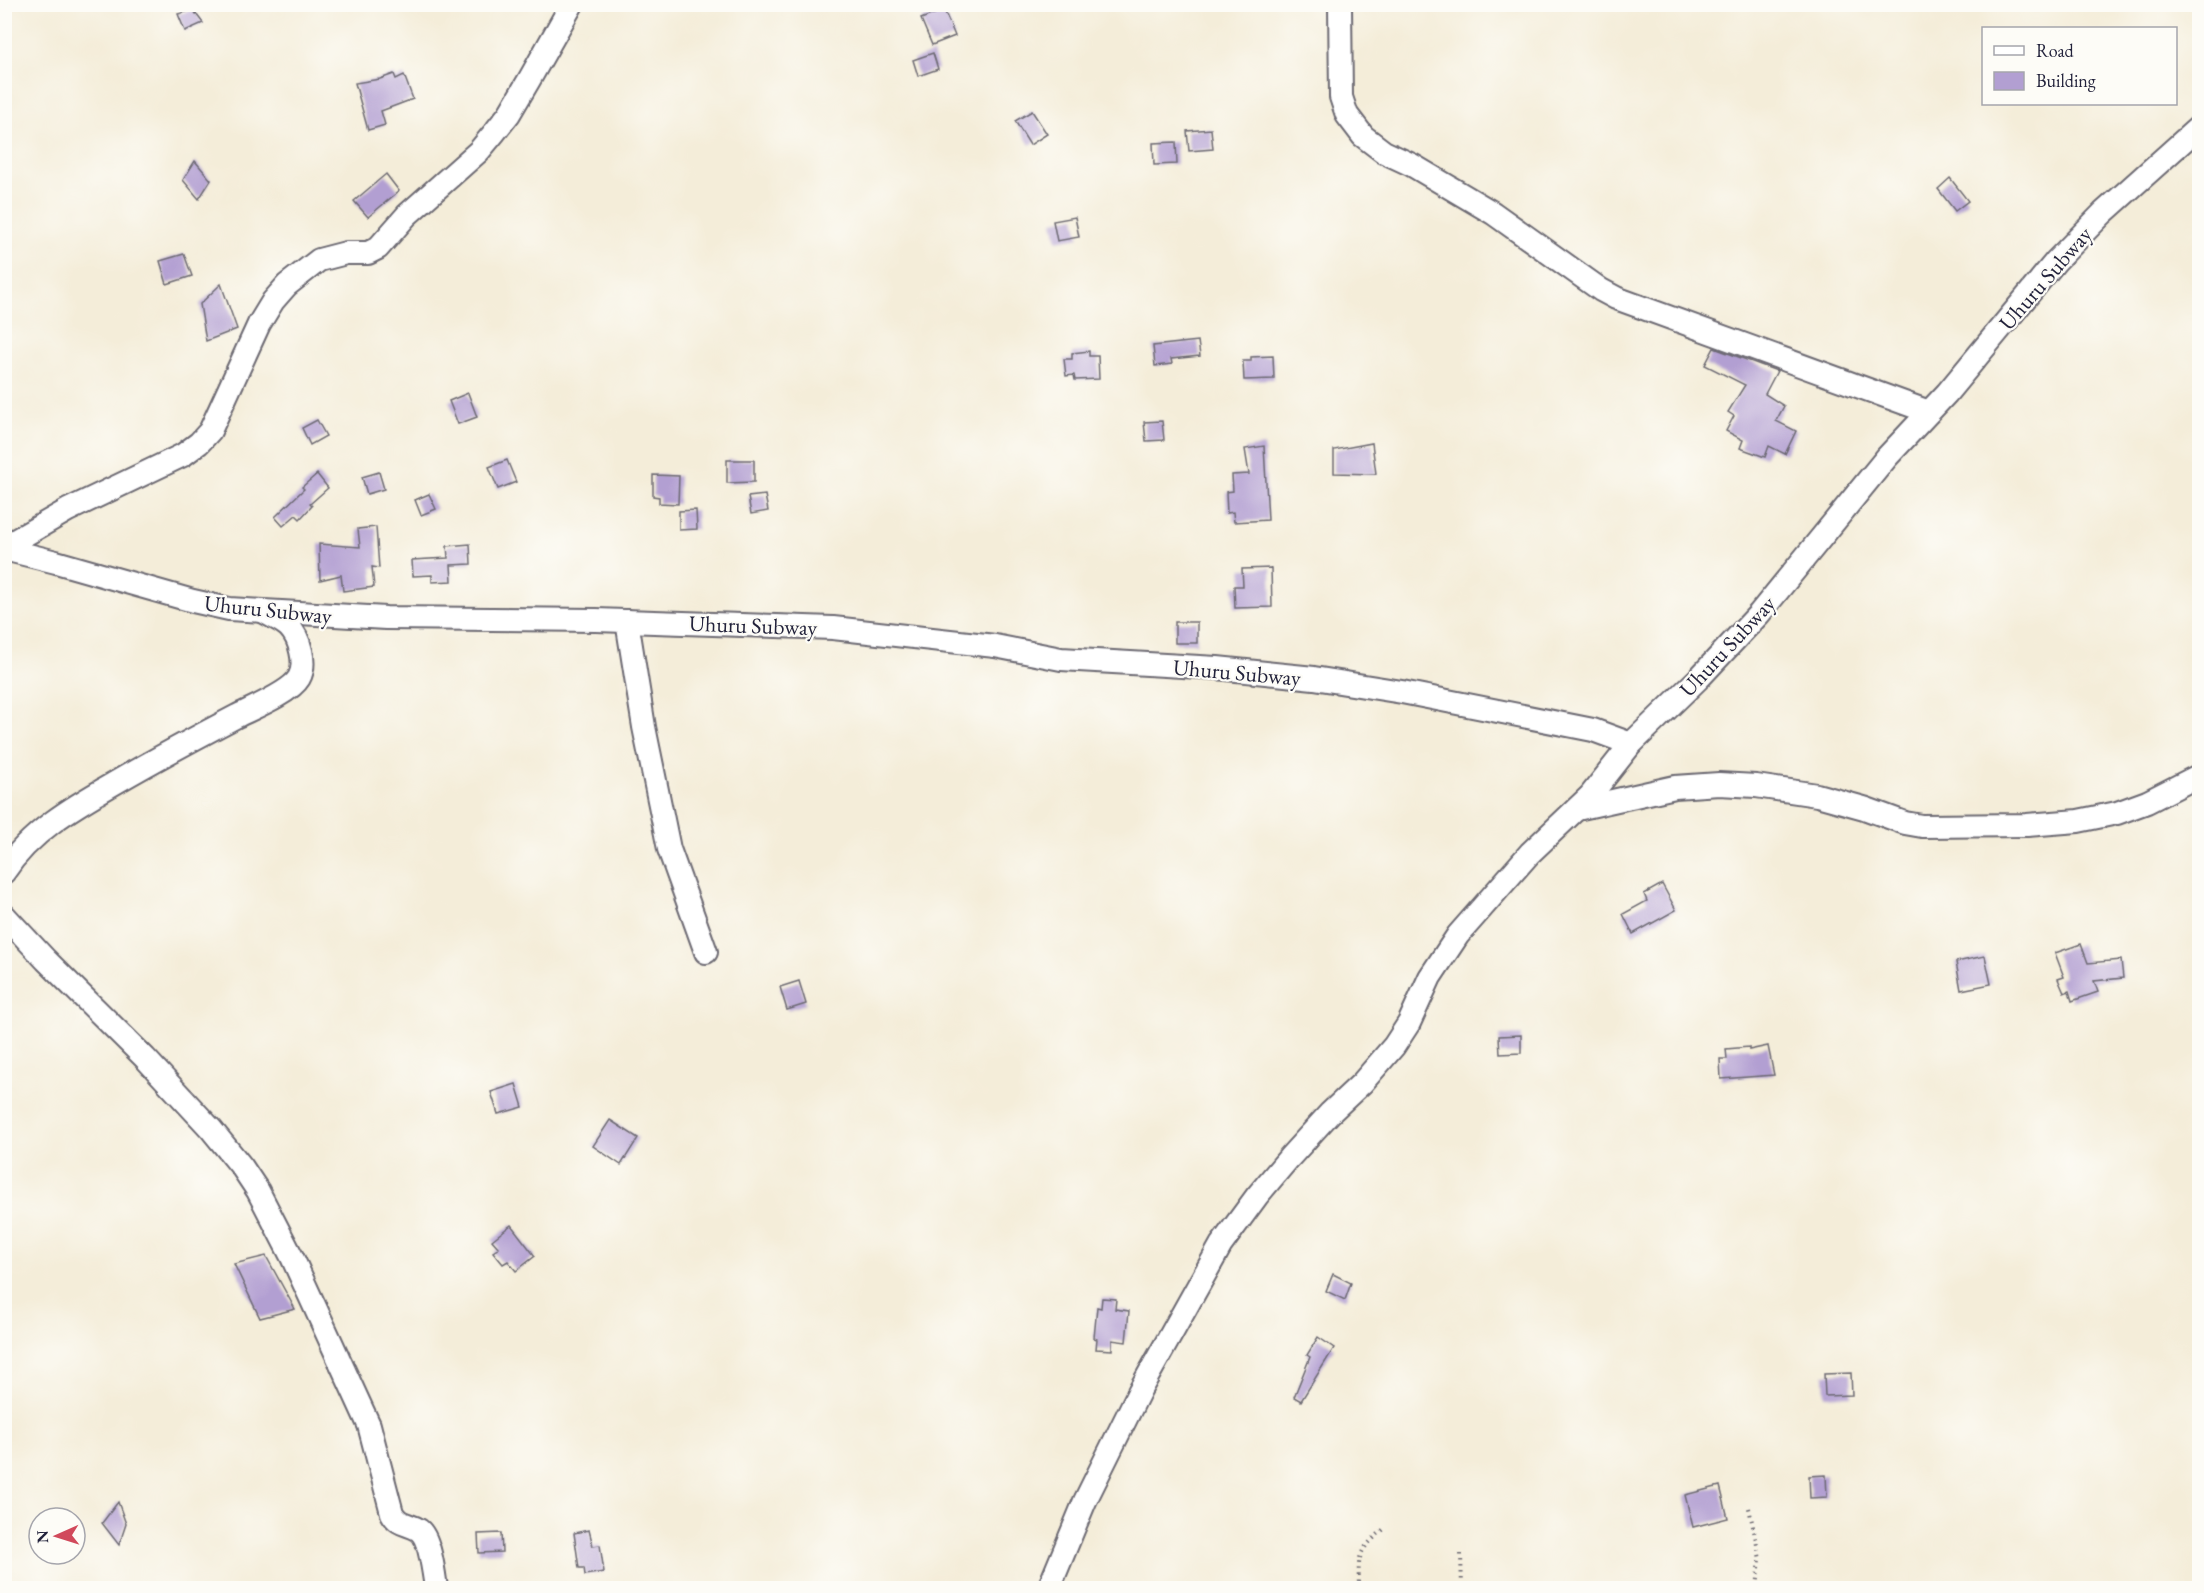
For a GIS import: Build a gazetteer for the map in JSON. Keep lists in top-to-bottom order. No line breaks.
{"streets":{"street":["Uhuru Subway"]},"legend":["Road","Building"],"north":"left"}
